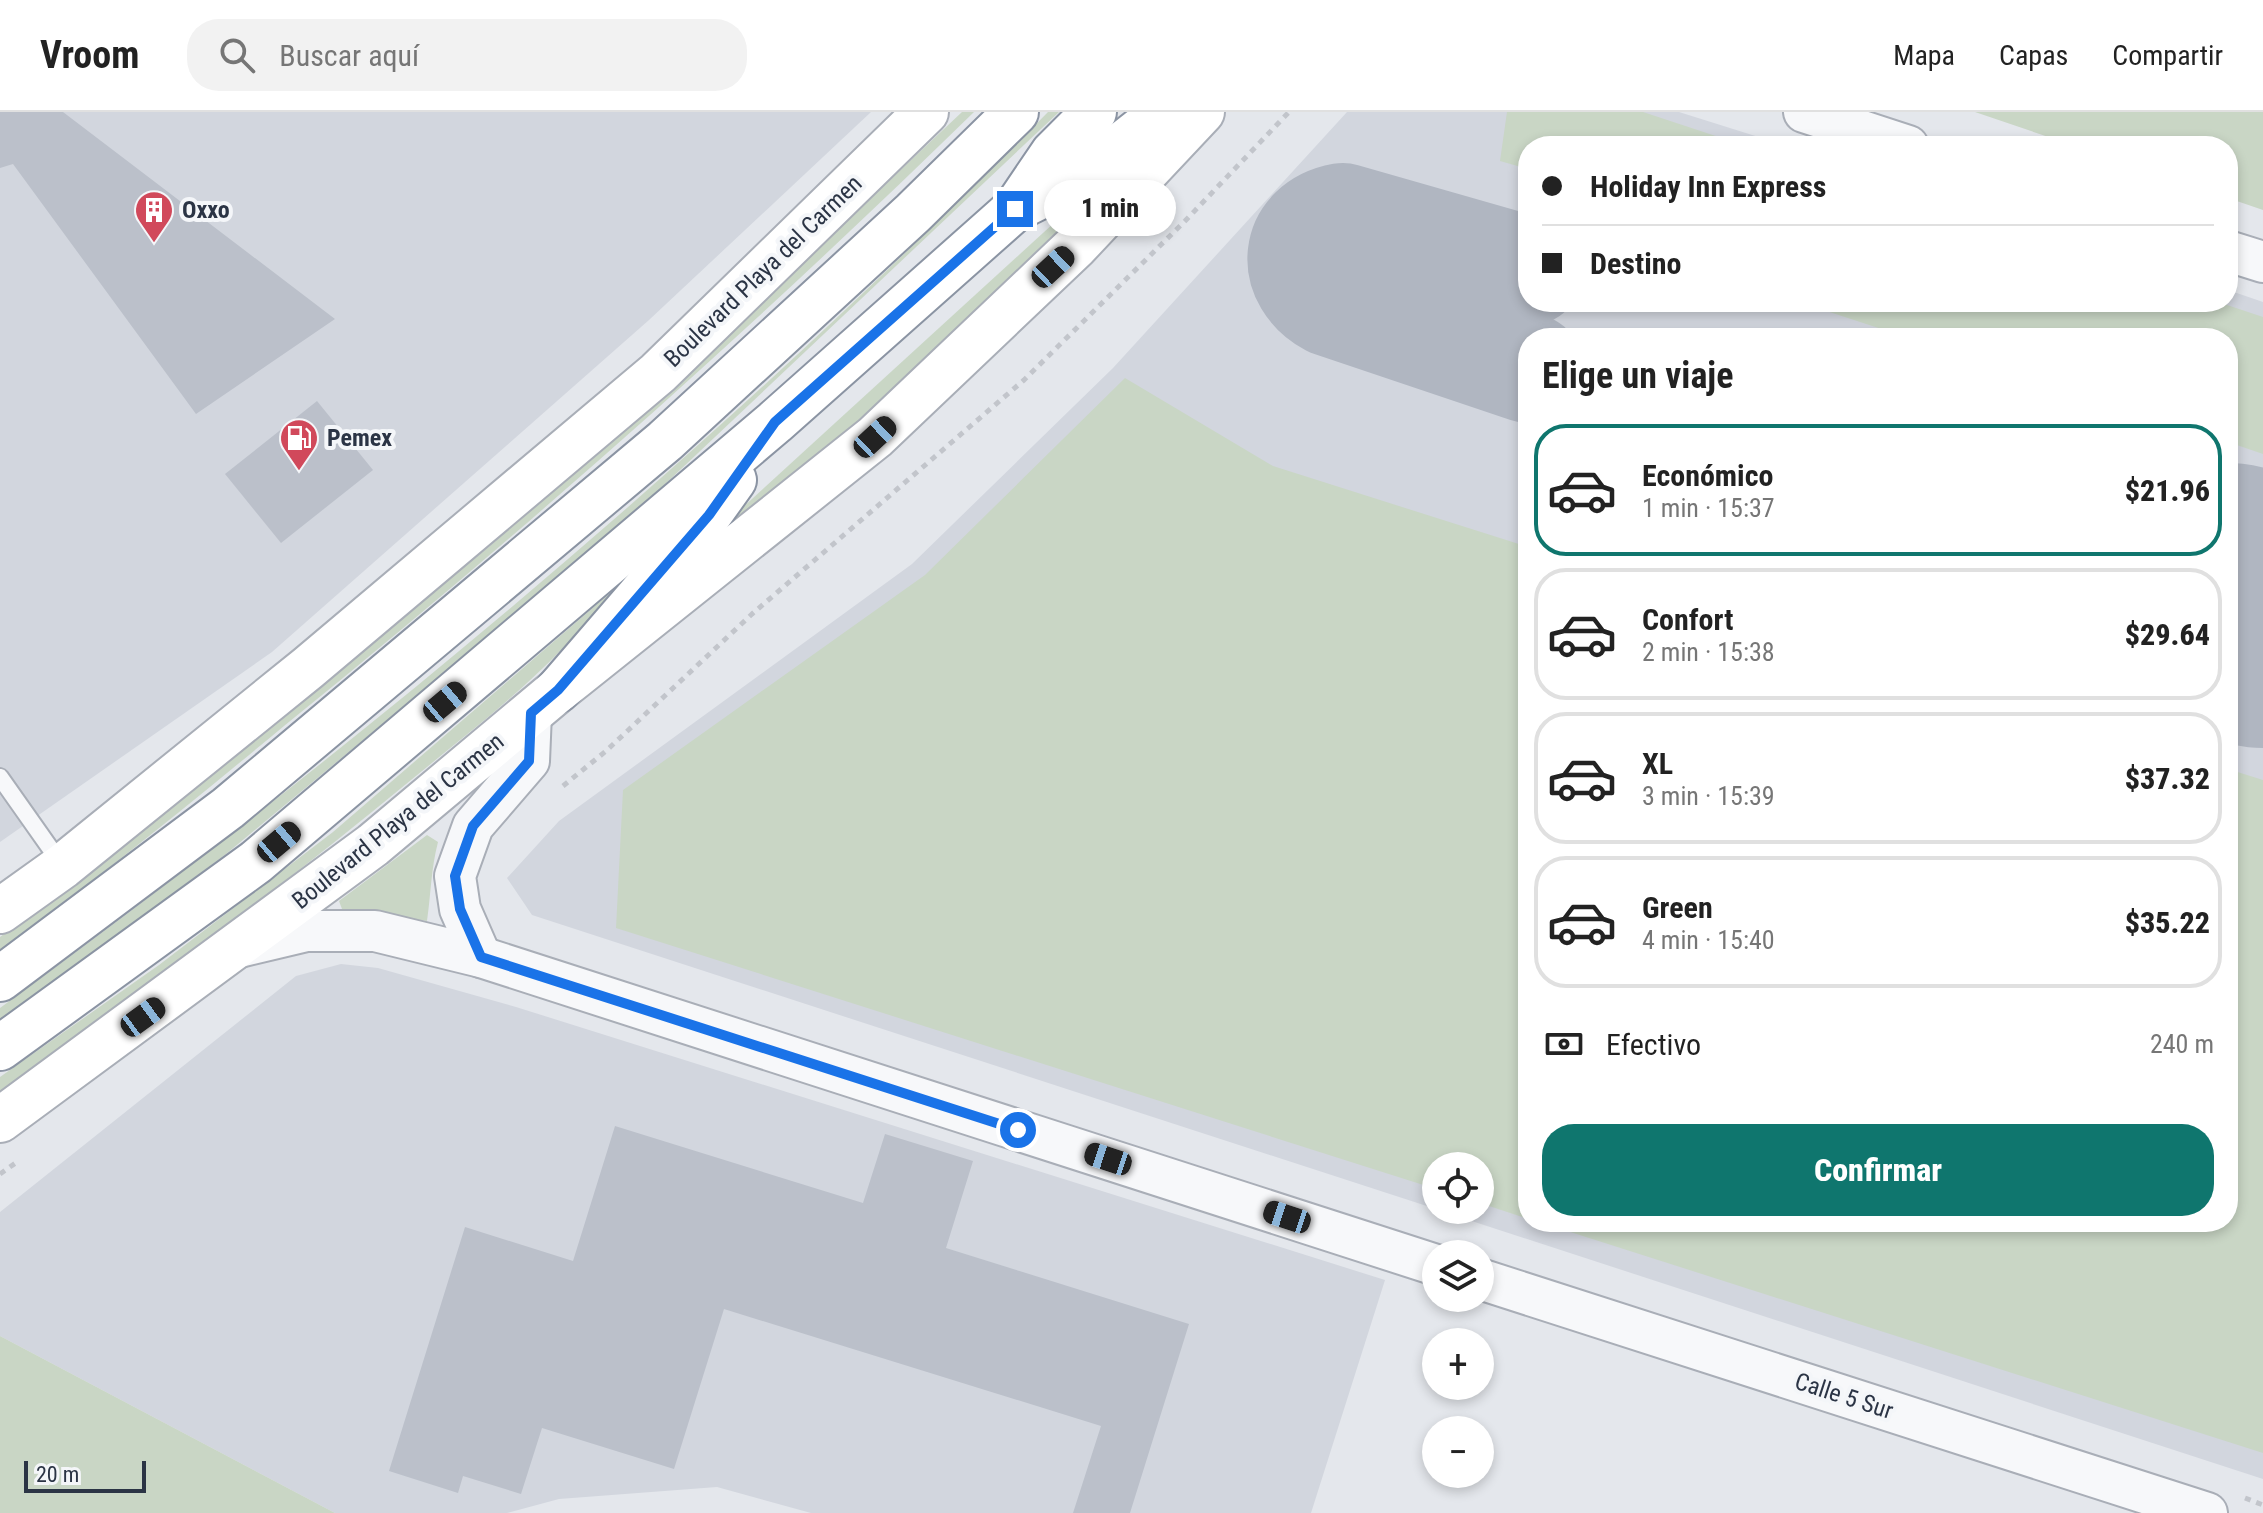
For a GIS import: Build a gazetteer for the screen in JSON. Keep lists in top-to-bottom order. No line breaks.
{"streets":{"main road":["Boulevard Playa del Carmen"],"street":["Calle 5 Sur"]},"places":{"building":["Oxxo"],"fuel station":["Pemex"]},"scale_bar":"20 m","page":{"header":"Vroom","search":"Buscar aquí","nav":["Mapa","Capas","Compartir"],"banner":["Holiday Inn Express","Destino"],"bubble":"1 min","heading":"Elige un viaje","list":[{"name":"Económico","note":"1 min · 15:37","value":"$21.96"},{"name":"Confort","note":"2 min · 15:38","value":"$29.64"},{"name":"XL","note":"3 min · 15:39","value":"$37.32"},{"name":"Green","note":"4 min · 15:40","value":"$35.22"}],"pay":["Efectivo","240 m"],"buttons":"Confirmar","map_buttons":["+","−"],"scale":"20 m"}}
